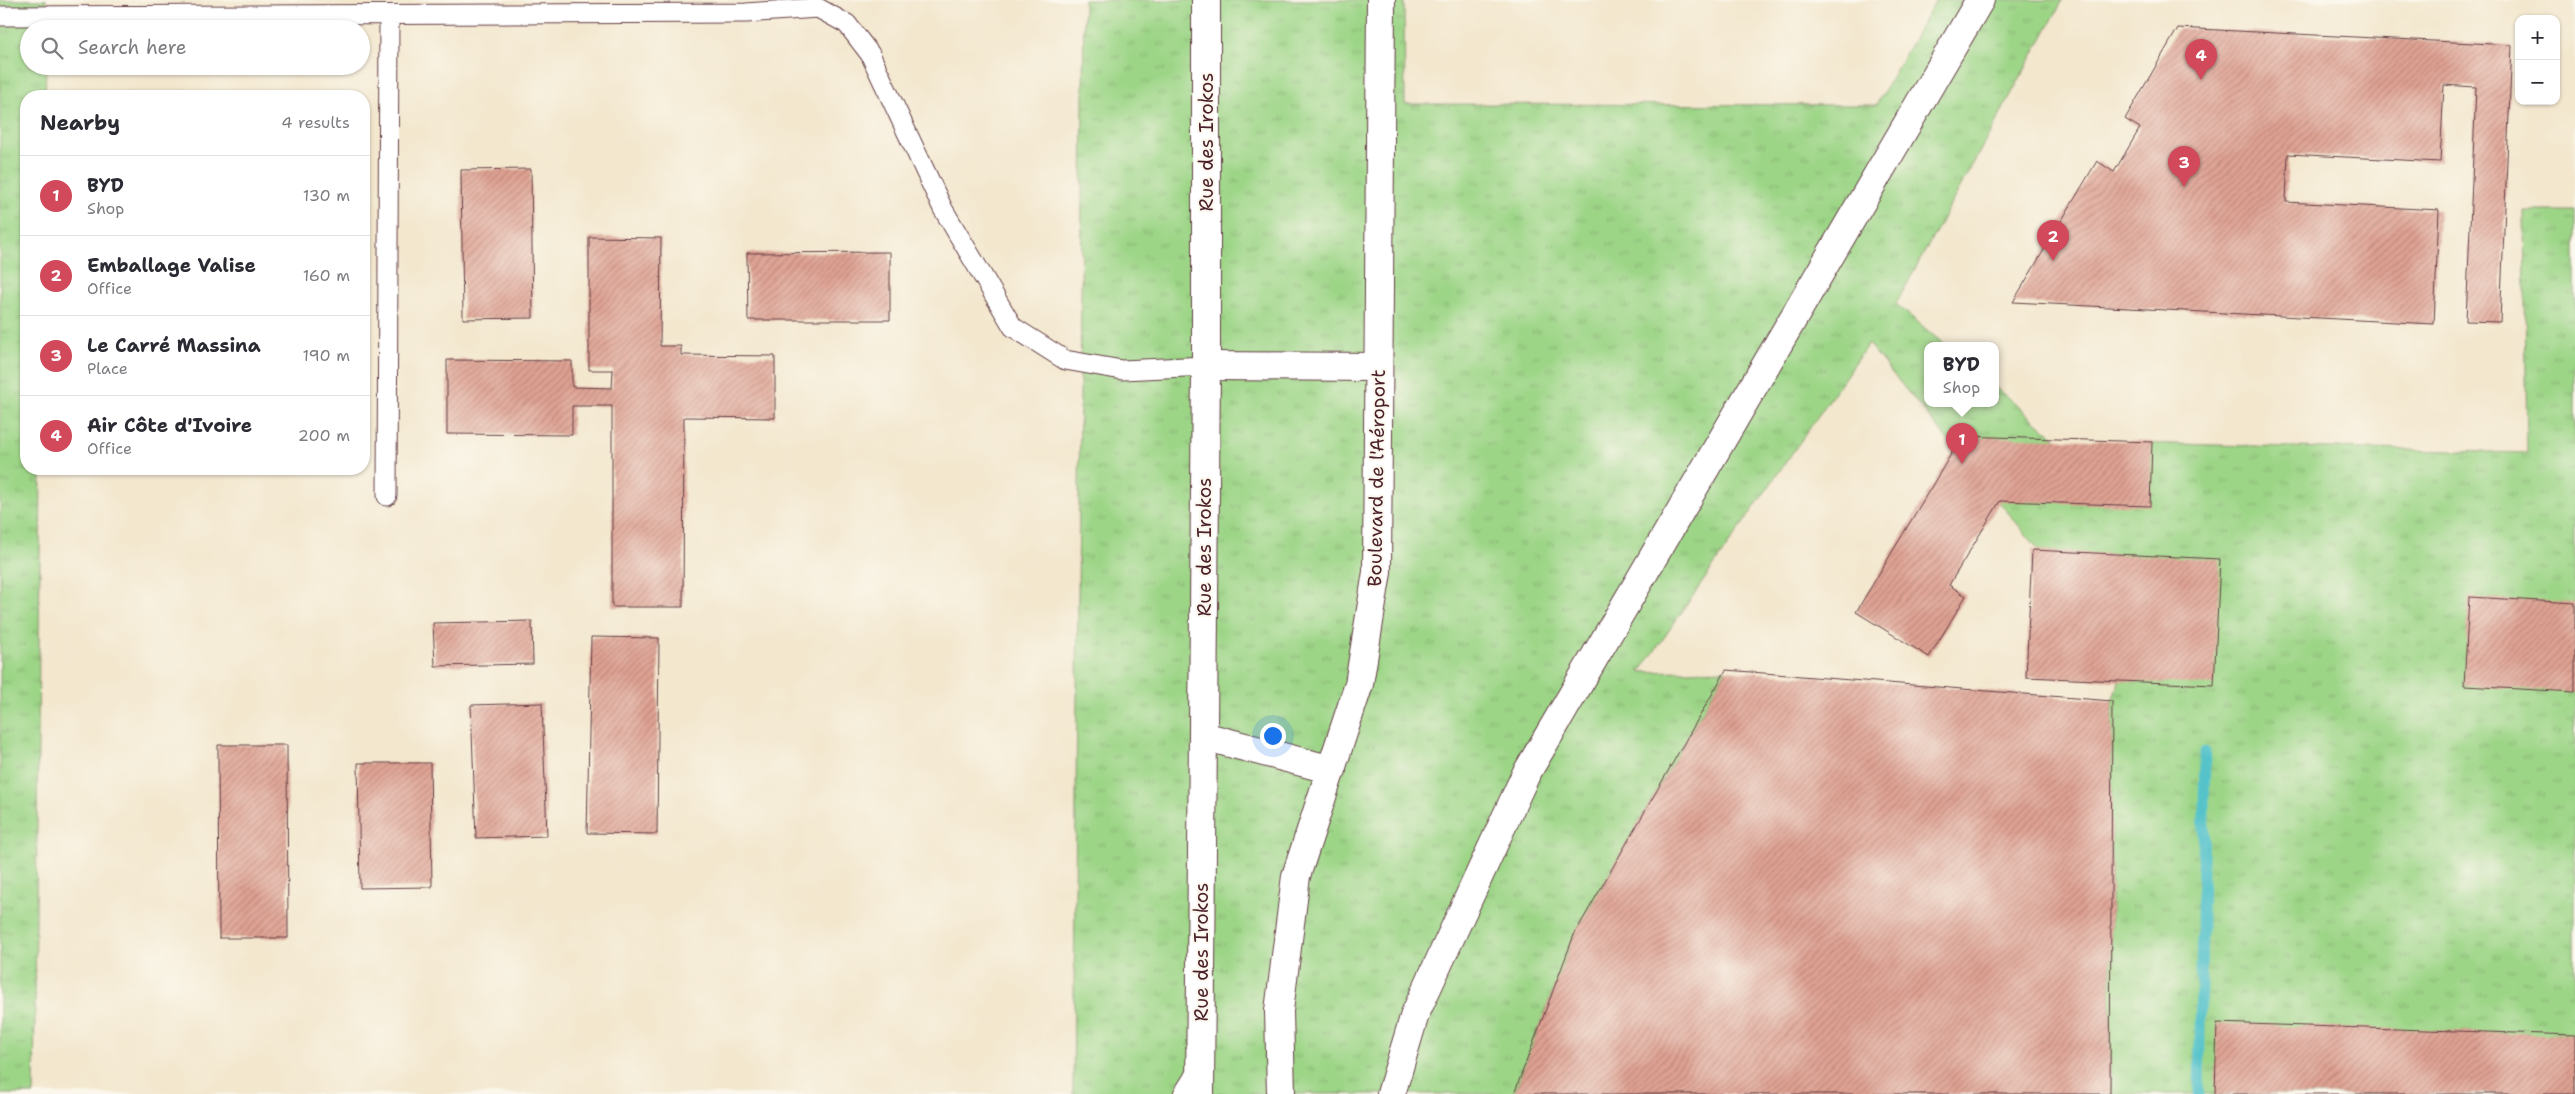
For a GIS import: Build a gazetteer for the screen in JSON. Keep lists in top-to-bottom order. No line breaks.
{"streets":{"main road":["Rue des Irokos","Boulevard de l'Aéroport"]},"page":{"map_buttons":["+","−"],"search":"Search here","pins":["4","3","2","1"],"heading":["Nearby","4 results"],"list":[{"mark":"1","name":"BYD","note":"Shop","value":"130 m"},{"mark":"2","name":"Emballage Valise","note":"Office","value":"160 m"},{"mark":"3","name":"Le Carré Massina","note":"Place","value":"190 m"},{"mark":"4","name":"Air Côte d'Ivoire","note":"Office","value":"200 m"}],"popup":["BYD","Shop"]}}
